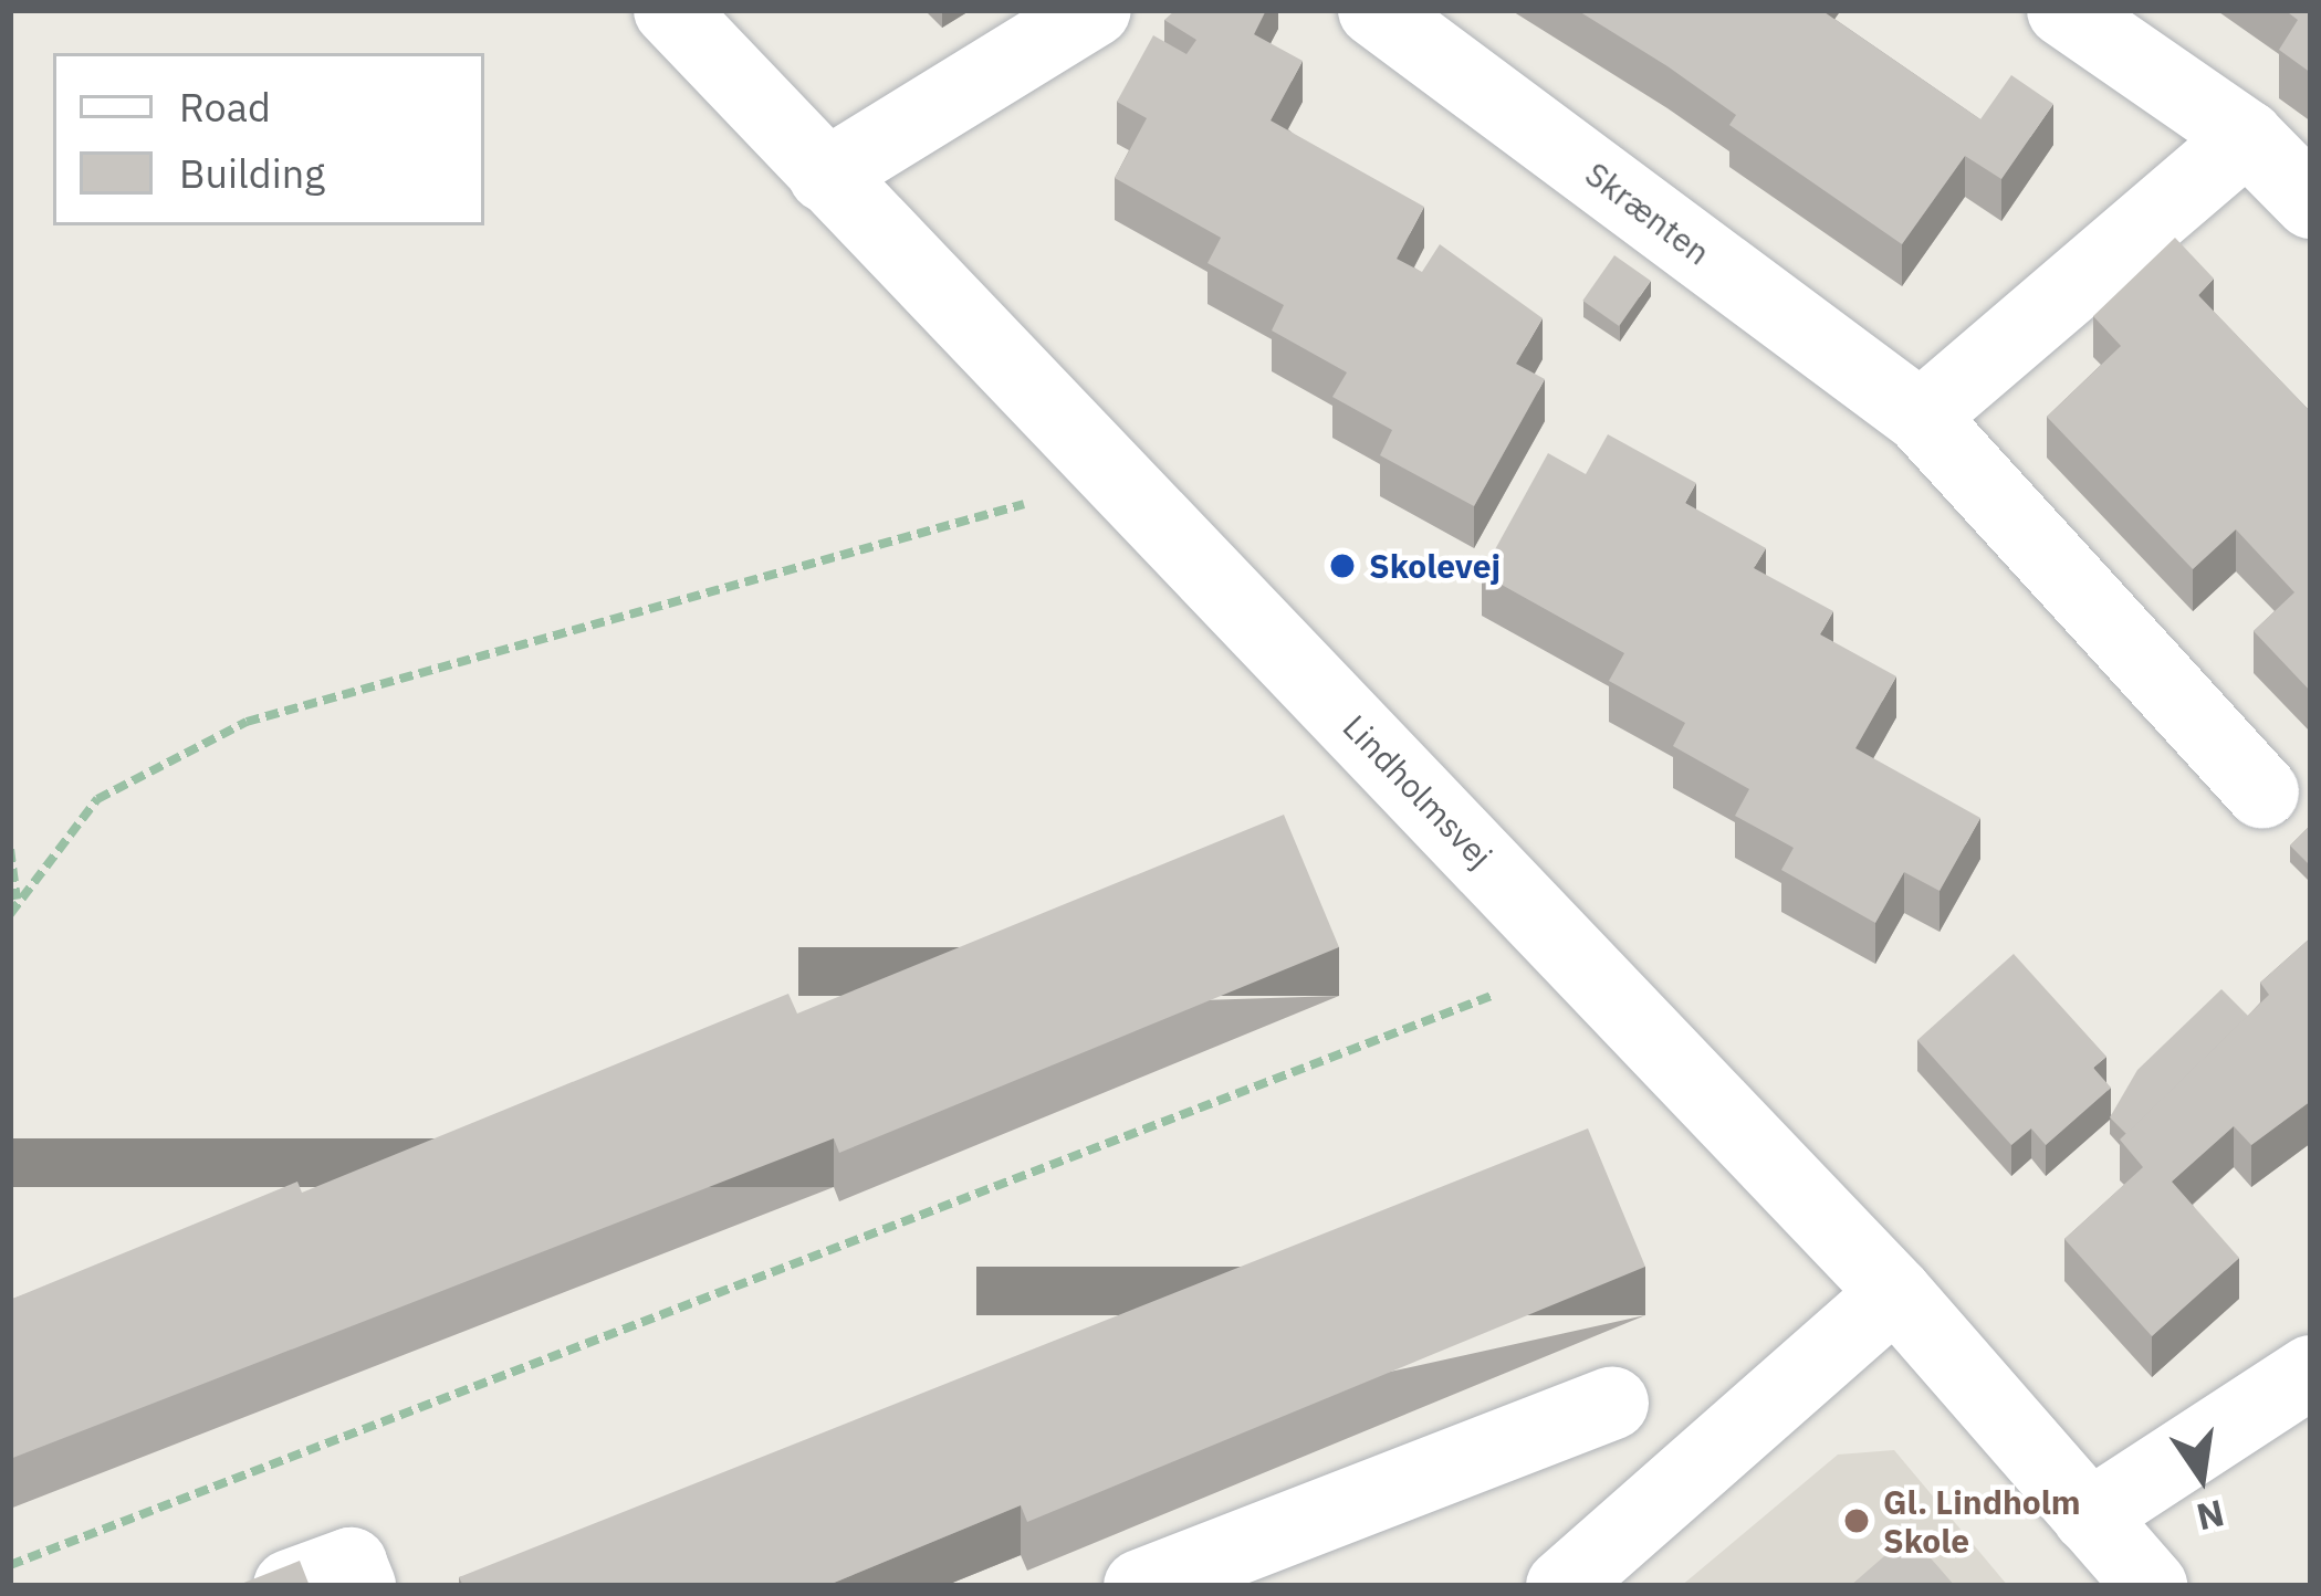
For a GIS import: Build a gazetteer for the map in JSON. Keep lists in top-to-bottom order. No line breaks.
{"streets":{"street":["Skrænten","Lindholmsvej"]},"places":["Skolevej","Gl. Lindholm Skole"],"legend":["Road","Building"],"north":"bottom"}
